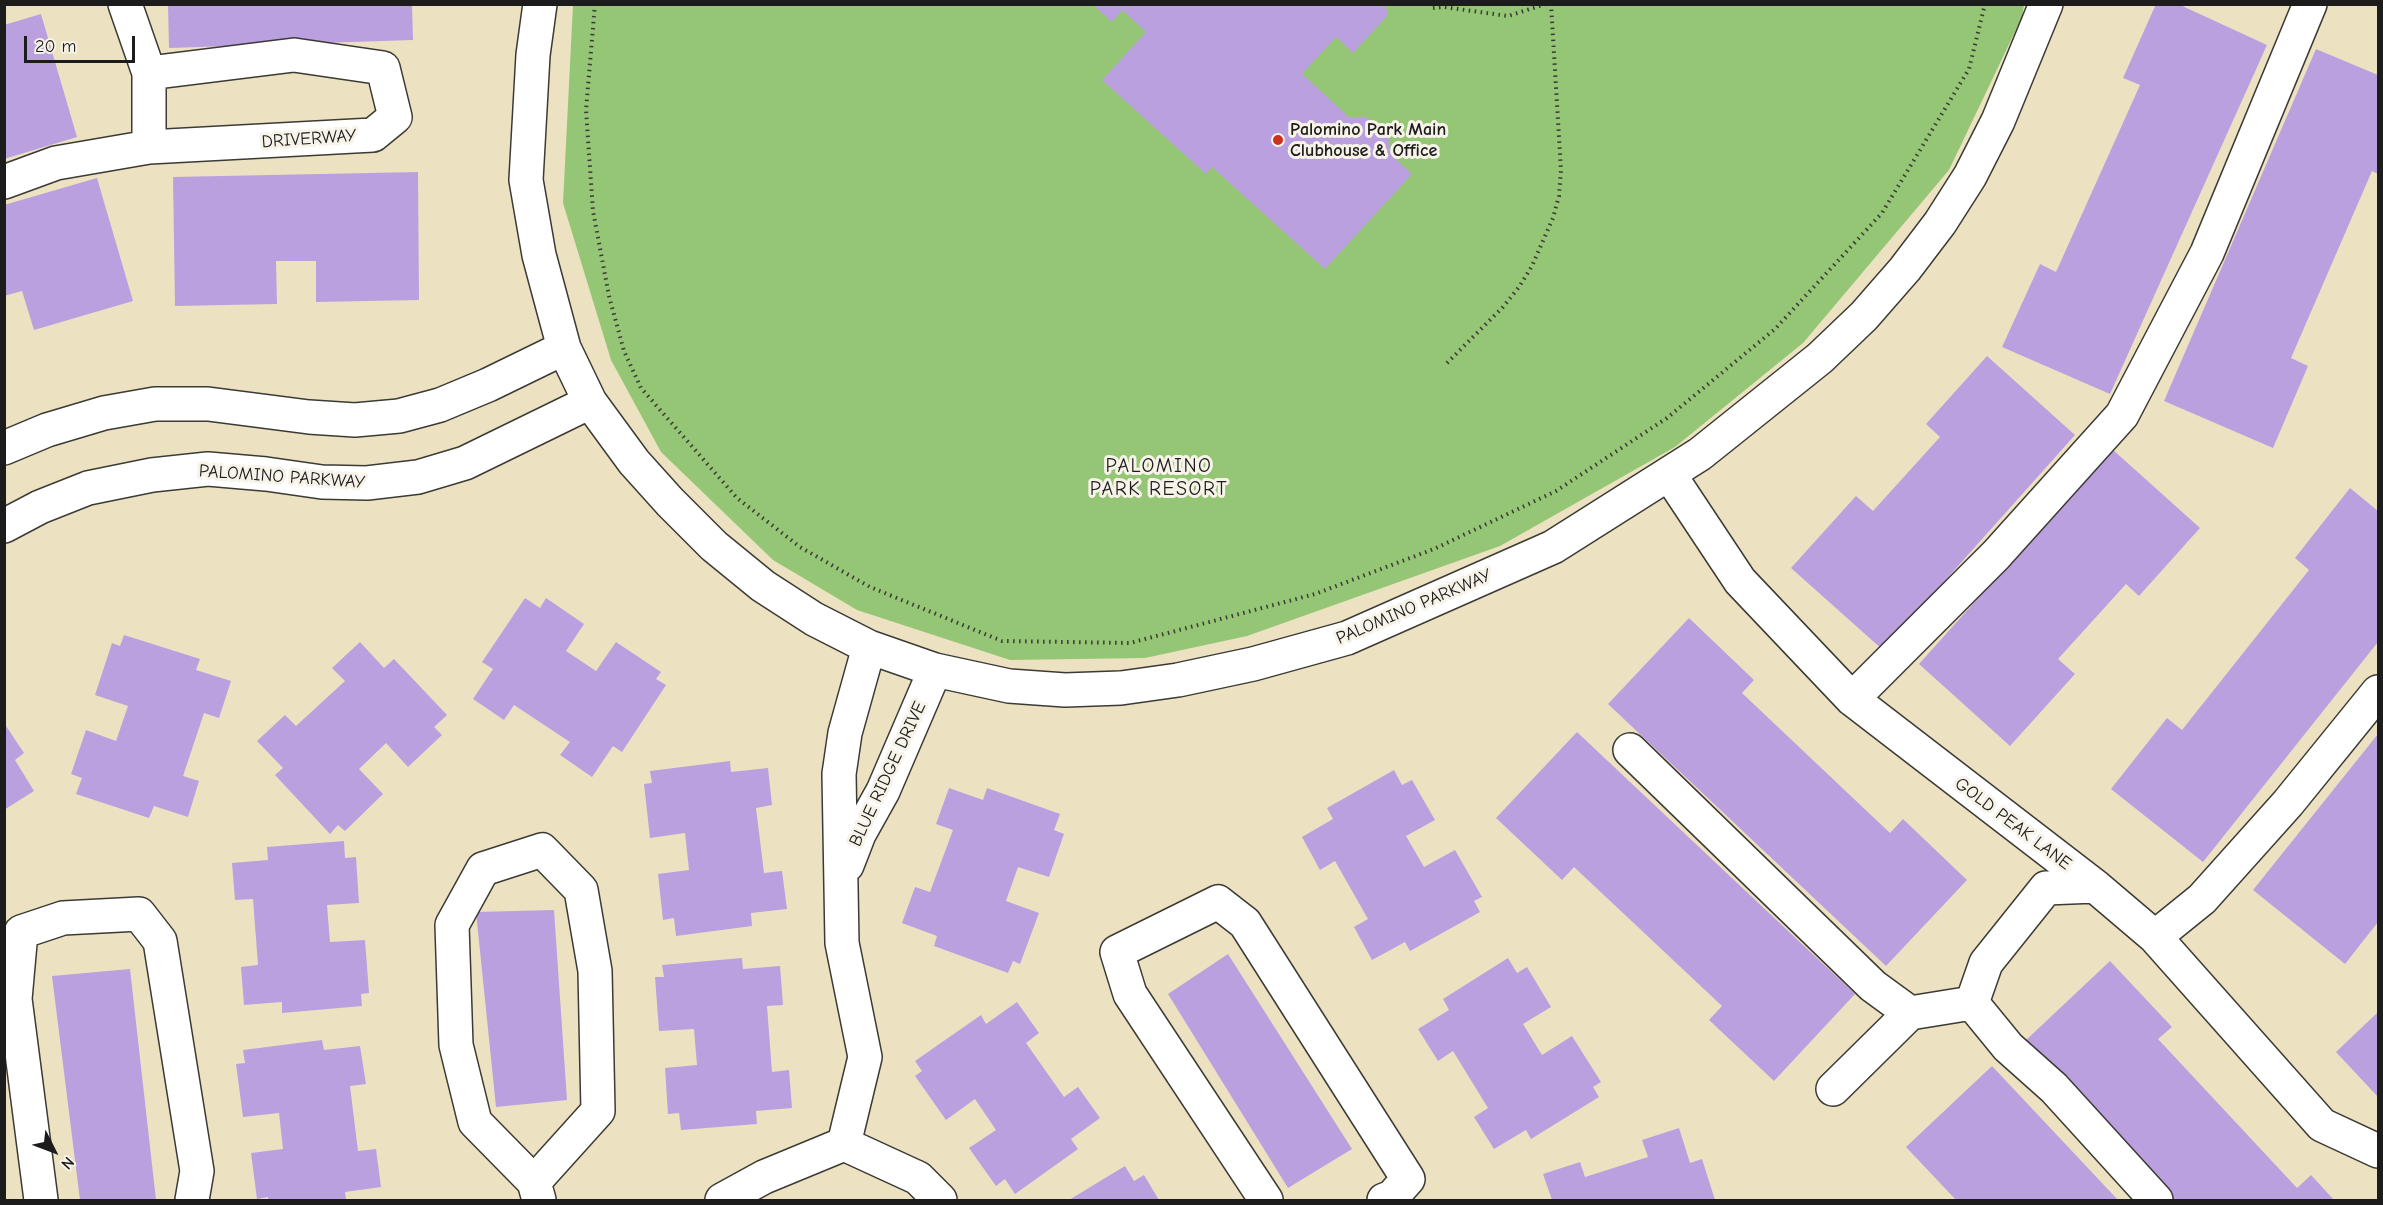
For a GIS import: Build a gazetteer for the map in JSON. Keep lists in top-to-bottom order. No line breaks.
{"streets":{"street":["DRIVERWAY","PALOMINO PARKWAY","BLUE RIDGE DRIVE","GOLD PEAK LANE"]},"crossings":[["PALOMINO PARKWAY","BLUE RIDGE DRIVE"],["PALOMINO PARKWAY","GOLD PEAK LANE"]],"districts":["PALOMINO PARK RESORT"],"places":["Palomino Park Main Clubhouse & Office"],"scale_bar":"20 m","north":"bottom right"}
